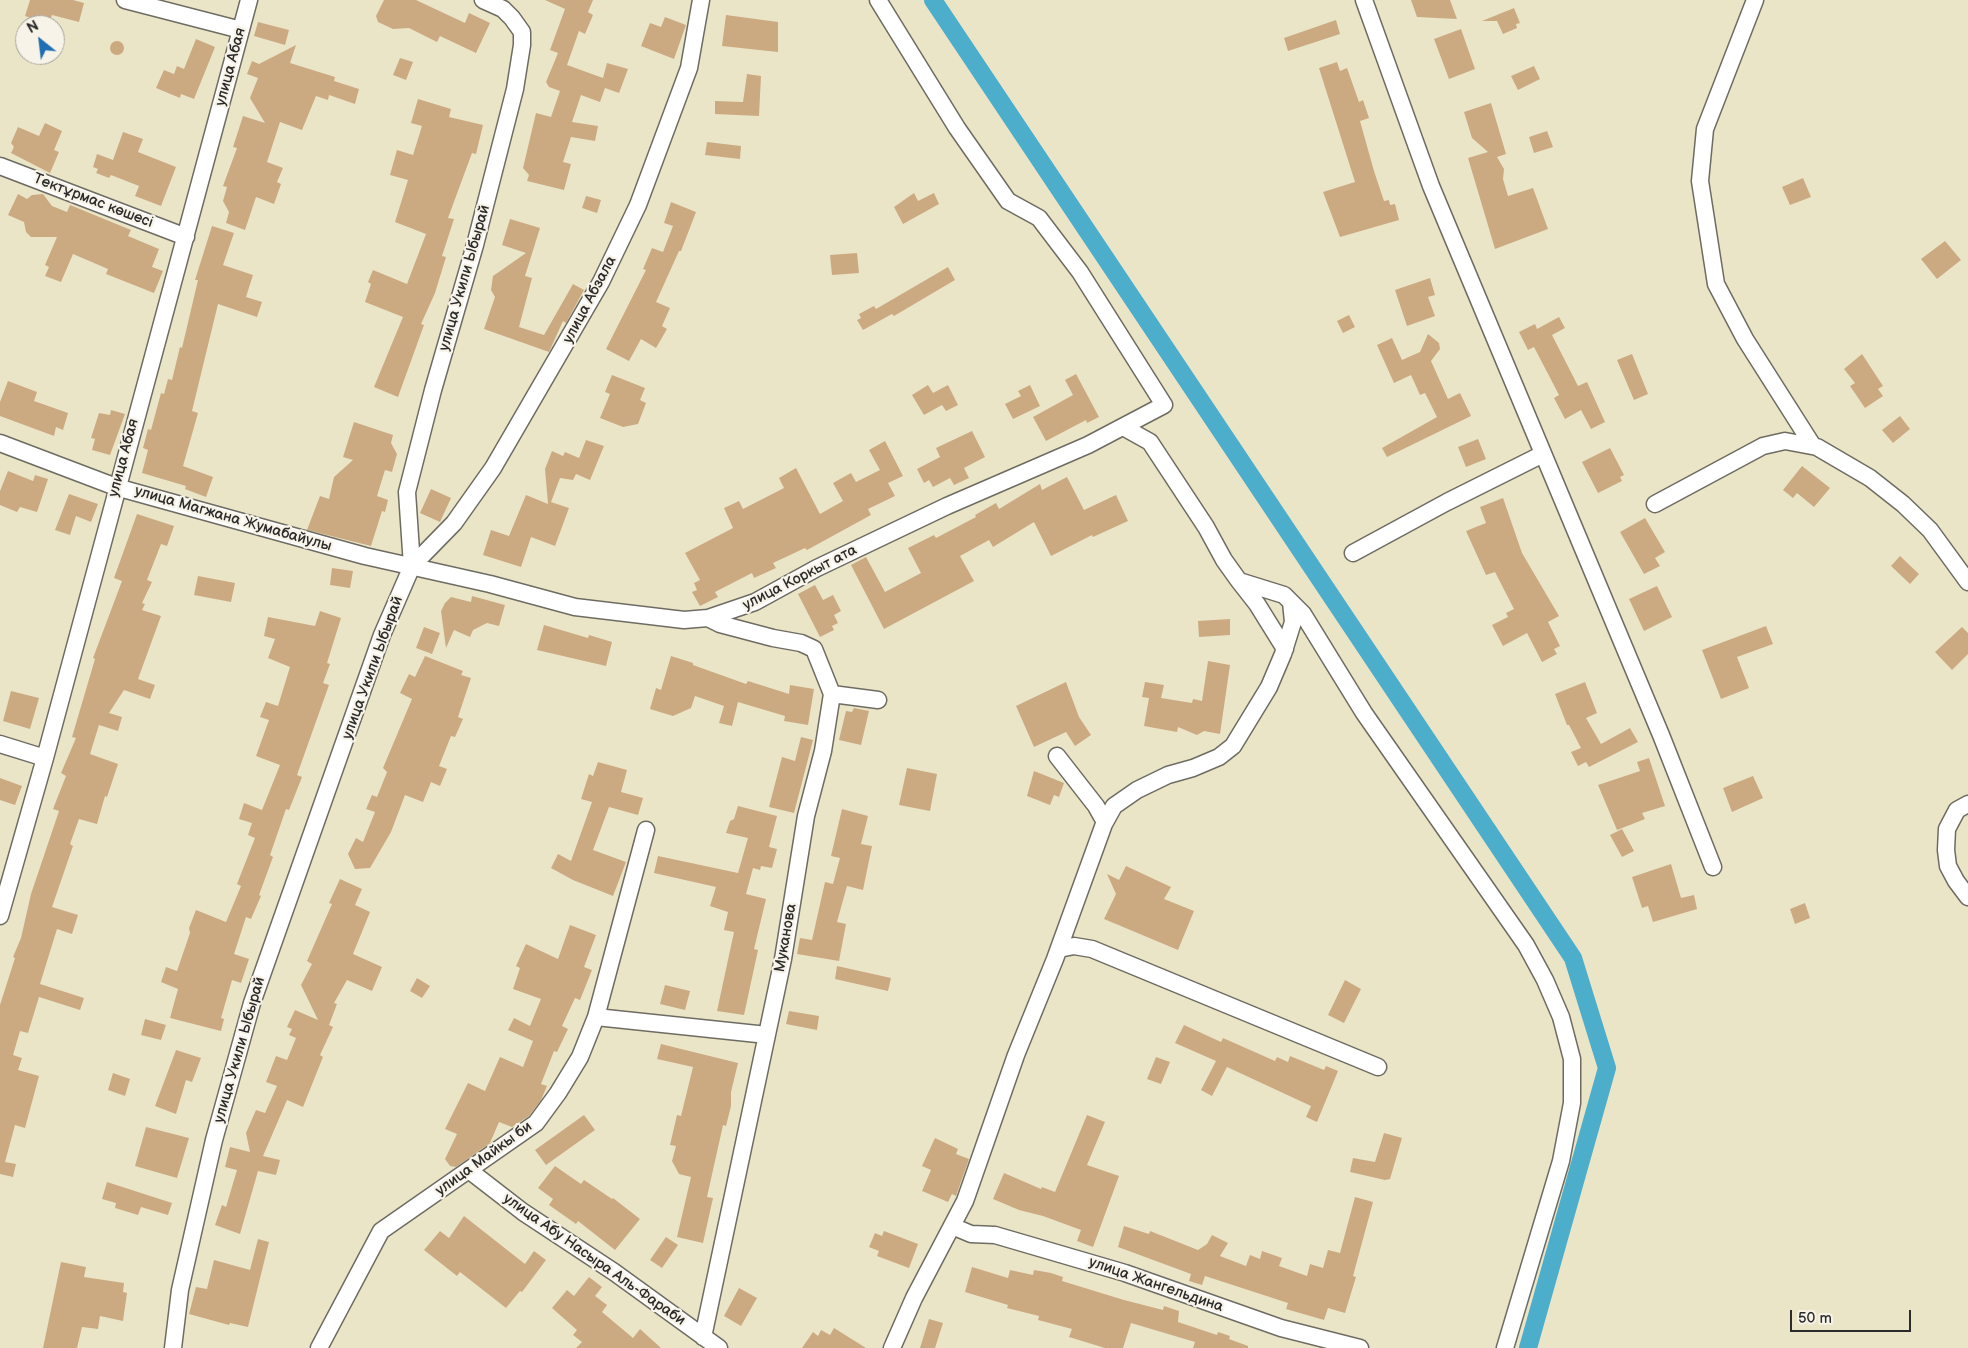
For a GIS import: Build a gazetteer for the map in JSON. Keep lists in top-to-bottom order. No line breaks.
{"streets":{"street":["улица Абая","Тектұрмас көшесі","улица Укили Ыбырай","улица Абзала","улица Магжана Жумабайулы","улица Коркыт ата","Муканова","улица Майкы би","улица Абу Насыра Аль-Фараби","улица Жангельдина"]},"crossings":[["улица Абая","Тектұрмас көшесі"],["улица Абая","улица Магжана Жумабайулы"],["улица Укили Ыбырай","улица Абзала"],["улица Укили Ыбырай","улица Магжана Жумабайулы"],["улица Укили Ыбырай","улица Коркыт ата"],["улица Абзала","улица Магжана Жумабайулы"],["улица Абзала","улица Коркыт ата"],["улица Магжана Жумабайулы","улица Коркыт ата"],["Муканова","улица Абу Насыра Аль-Фараби"],["улица Майкы би","улица Абу Насыра Аль-Фараби"]],"scale_bar":"50 m","north":"top left"}
